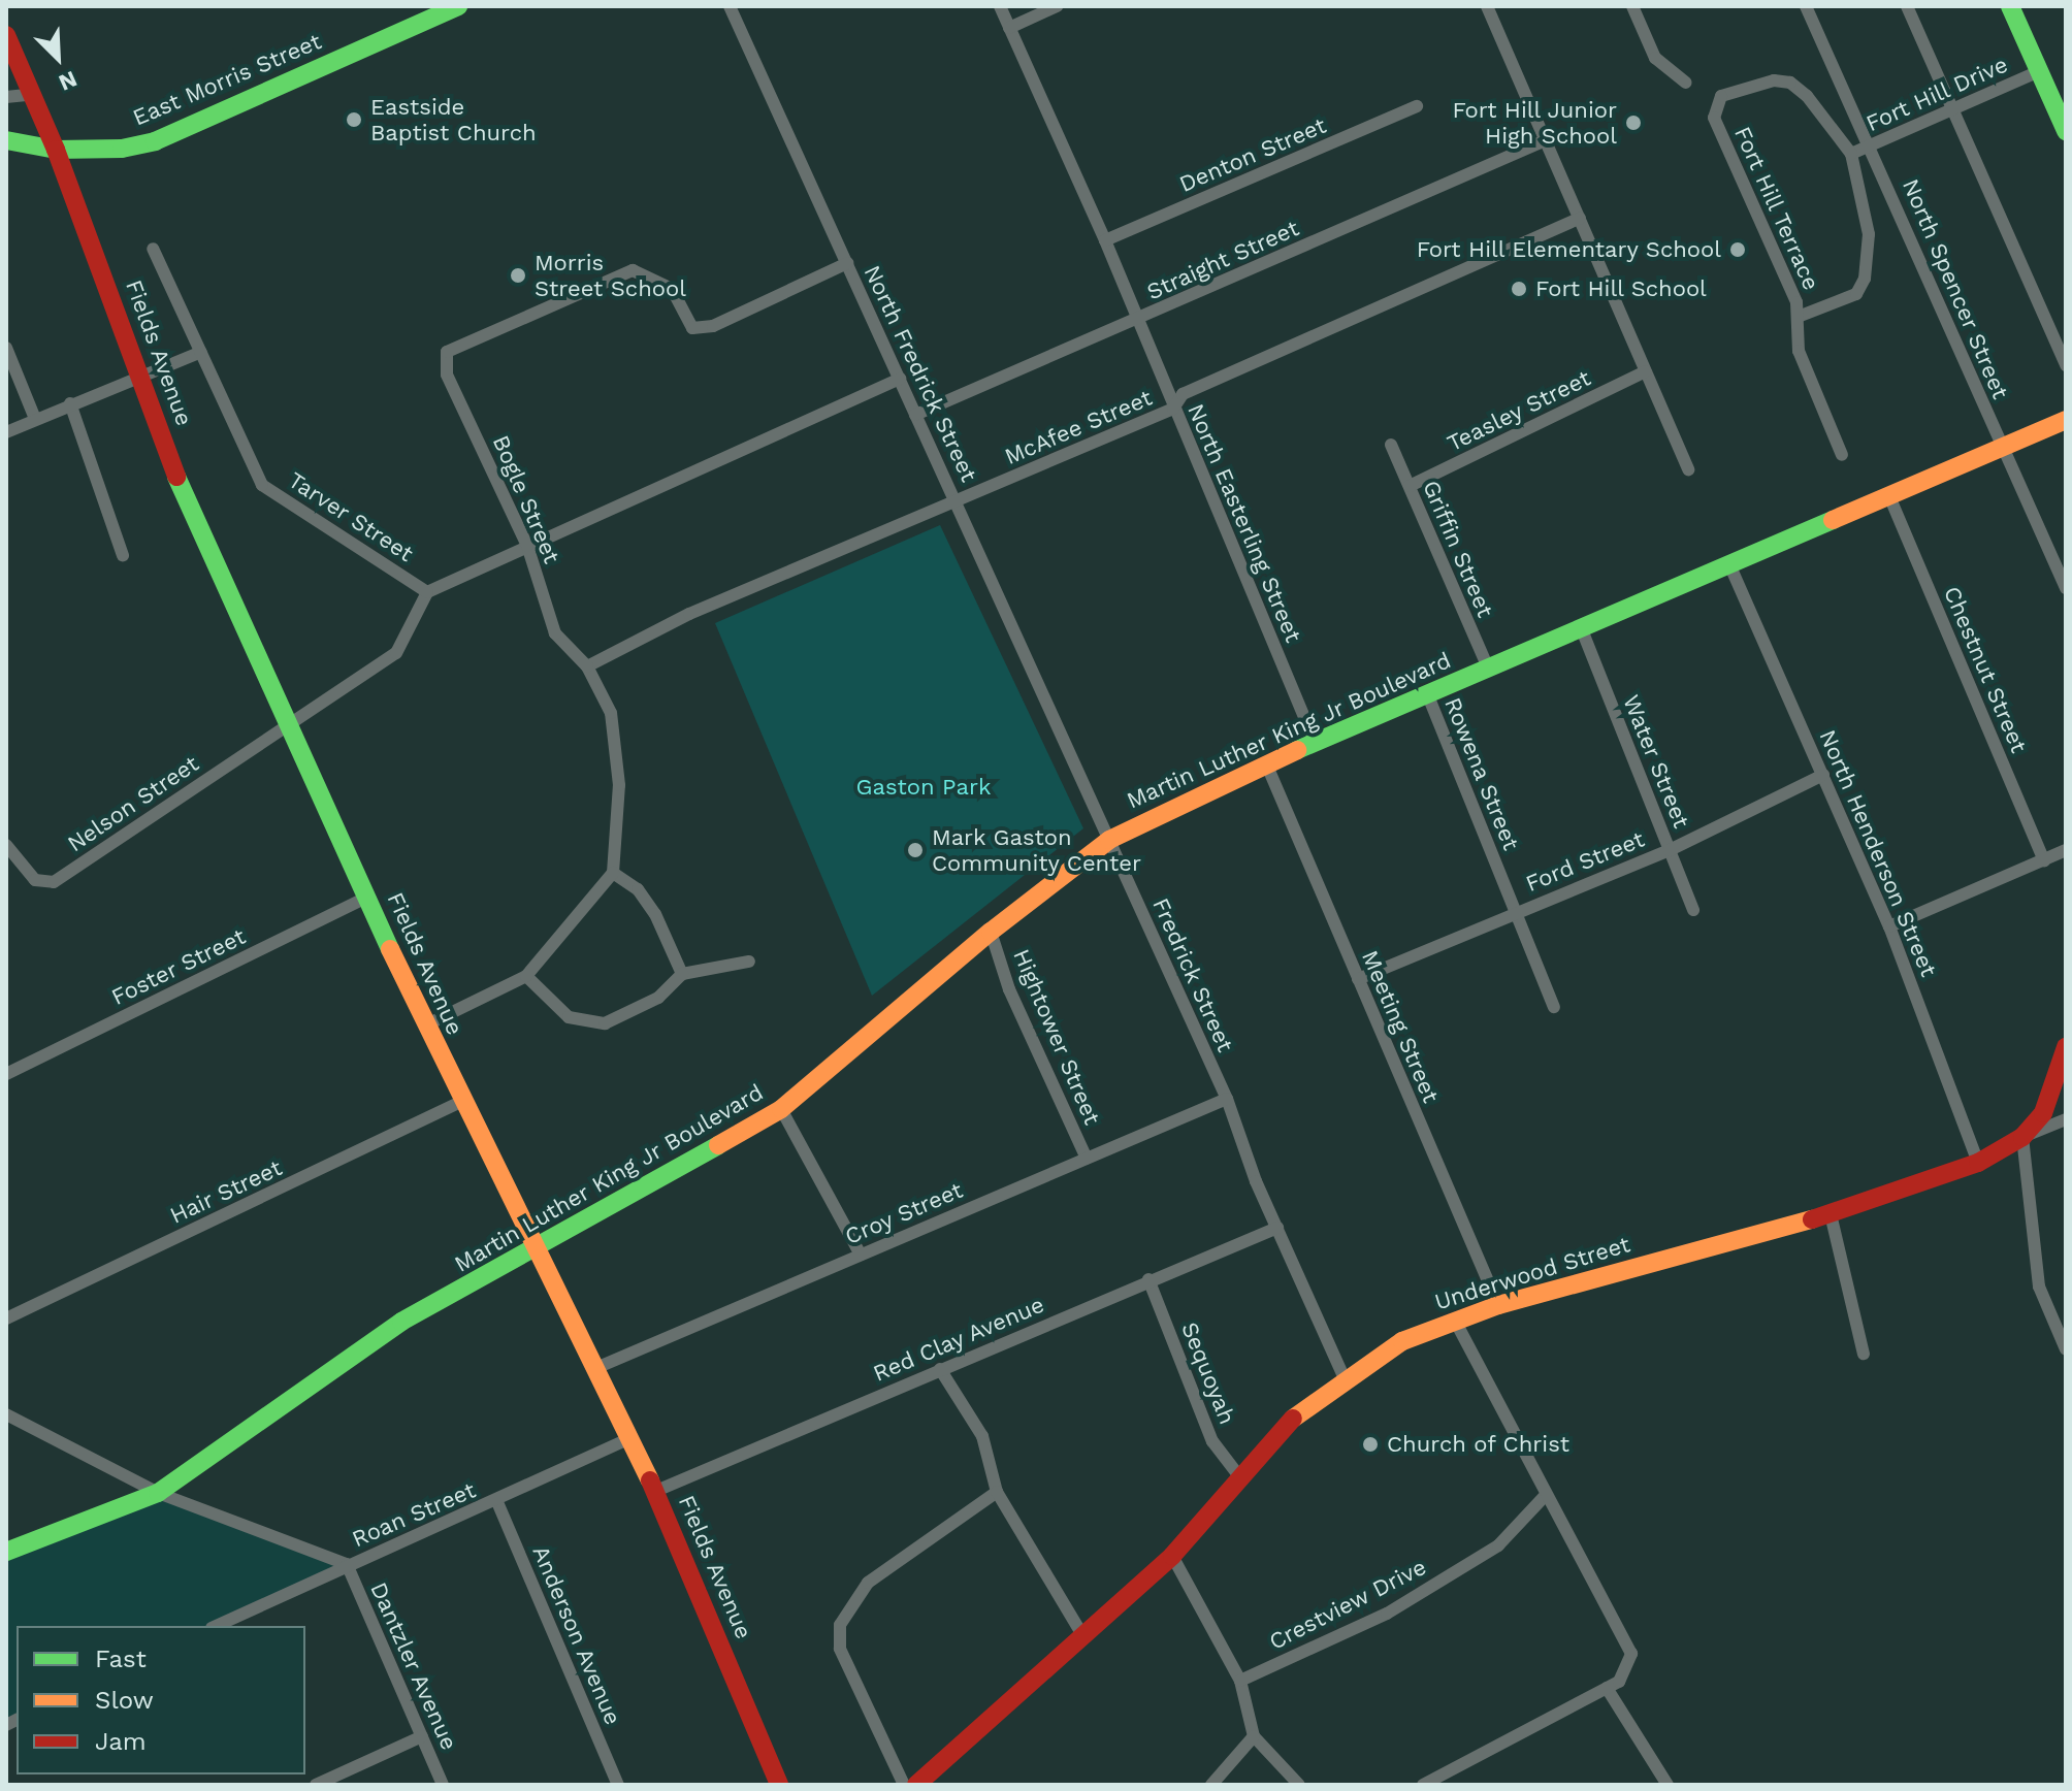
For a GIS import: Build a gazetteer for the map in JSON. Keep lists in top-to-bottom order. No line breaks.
{"streets":{"street":["East Morris Street","Fort Hill Drive","Denton Street","Fort Hill Terrace","Straight Street","North Spencer Street","Fields Avenue","North Fredrick Street","Teasley Street","McAfee Street","Bogle Street","Tarver Street","North Easterling Street","Griffin Street","Chestnut Street","Martin Luther King Jr Boulevard","Water Street","Rowena Street","Nelson Street","North Henderson Street","Ford Street","Foster Street","Fredrick Street","Meeting Street","Hightower Street","Hair Street","Croy Street","Underwood Street","Red Clay Avenue","Sequoyah","Roan Street","Crestview Drive","Anderson Avenue","Dantzler Avenue"]},"crossings":[["East Morris Street","Fields Avenue"],["Fort Hill Drive","Fort Hill Terrace"],["Fort Hill Drive","North Spencer Street"],["Denton Street","North Easterling Street"],["Straight Street","North Fredrick Street"],["Straight Street","North Easterling Street"],["North Spencer Street","Martin Luther King Jr Boulevard"],["Fields Avenue","Martin Luther King Jr Boulevard"],["Fields Avenue","Nelson Street"],["Fields Avenue","Foster Street"],["Fields Avenue","Hair Street"],["Fields Avenue","Croy Street"],["Fields Avenue","Red Clay Avenue"],["Fields Avenue","Roan Street"],["North Fredrick Street","McAfee Street"],["North Fredrick Street","Bogle Street"],["North Fredrick Street","Fredrick Street"],["Teasley Street","Griffin Street"],["McAfee Street","Bogle Street"],["McAfee Street","North Easterling Street"],["McAfee Street","Fredrick Street"],["North Easterling Street","Martin Luther King Jr Boulevard"],["Griffin Street","Martin Luther King Jr Boulevard"],["Chestnut Street","Martin Luther King Jr Boulevard"],["Martin Luther King Jr Boulevard","Water Street"],["Martin Luther King Jr Boulevard","Rowena Street"],["Martin Luther King Jr Boulevard","North Henderson Street"],["Martin Luther King Jr Boulevard","Fredrick Street"],["Martin Luther King Jr Boulevard","Meeting Street"],["Martin Luther King Jr Boulevard","Hightower Street"],["Water Street","Ford Street"],["Rowena Street","Ford Street"],["North Henderson Street","Ford Street"],["North Henderson Street","Underwood Street"],["Ford Street","Meeting Street"],["Fredrick Street","Croy Street"],["Fredrick Street","Underwood Street"],["Fredrick Street","Red Clay Avenue"],["Meeting Street","Underwood Street"],["Hightower Street","Croy Street"],["Underwood Street","Sequoyah"],["Red Clay Avenue","Sequoyah"],["Roan Street","Anderson Avenue"],["Roan Street","Dantzler Avenue"]],"parks":["Gaston Park"],"places":["Eastside Baptist Church","Fort Hill Junior High School","Fort Hill Elementary School","Morris Street School","Fort Hill School","Mark Gaston Community Center","Church of Christ"],"legend":["Fast","Slow","Jam"],"north":"bottom right"}
